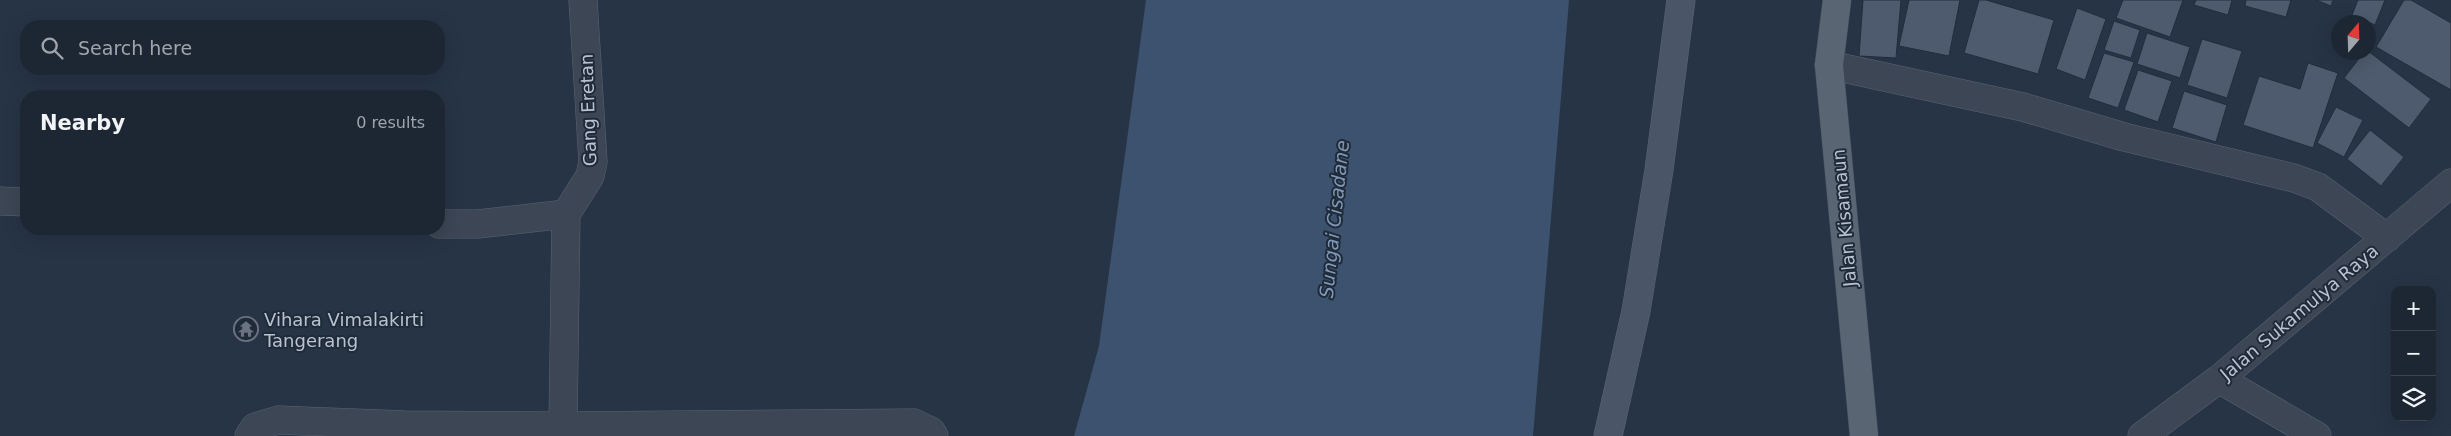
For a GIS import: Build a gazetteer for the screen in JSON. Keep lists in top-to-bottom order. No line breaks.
{"streets":{"main road":["Jalan Kisamaun"],"street":["Gang Eretan","Jalan Sukamulya Raya"]},"water":["Sungai Cisadane"],"places":{"temple":["Vihara Vimalakirti Tangerang"]},"north":"top","page":{"search":"Search here","heading":["Nearby","0 results"],"map_buttons":["+","−"]}}
